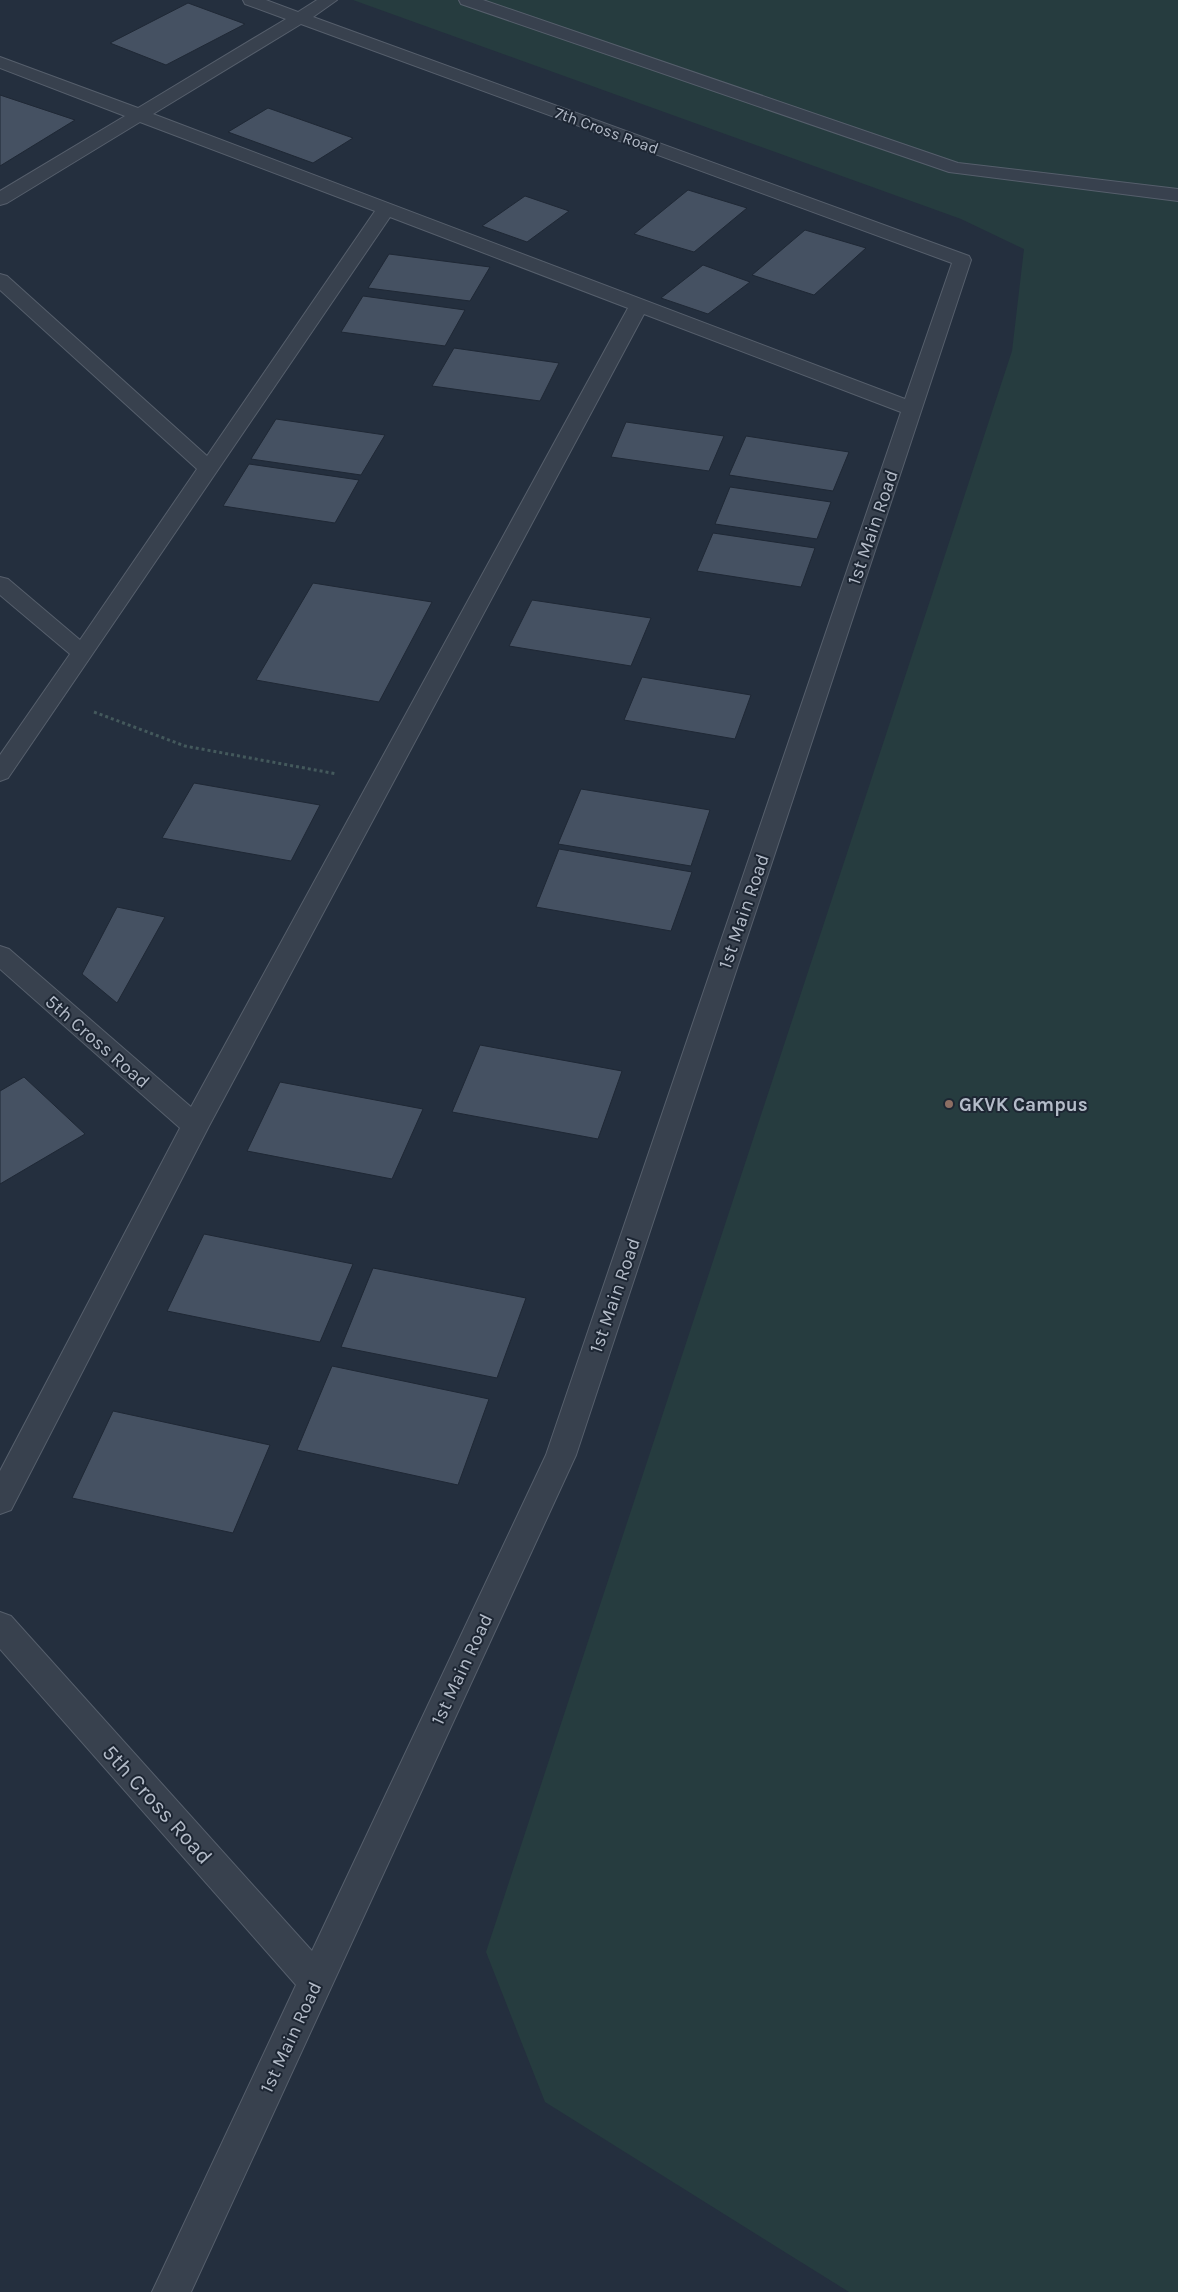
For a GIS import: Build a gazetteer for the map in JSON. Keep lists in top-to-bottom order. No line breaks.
{"streets":{"street":["7th Cross Road","1st Main Road","5th Cross Road"]},"crossings":[["7th Cross Road","1st Main Road"],["1st Main Road","5th Cross Road"]],"places":["GKVK Campus"]}
